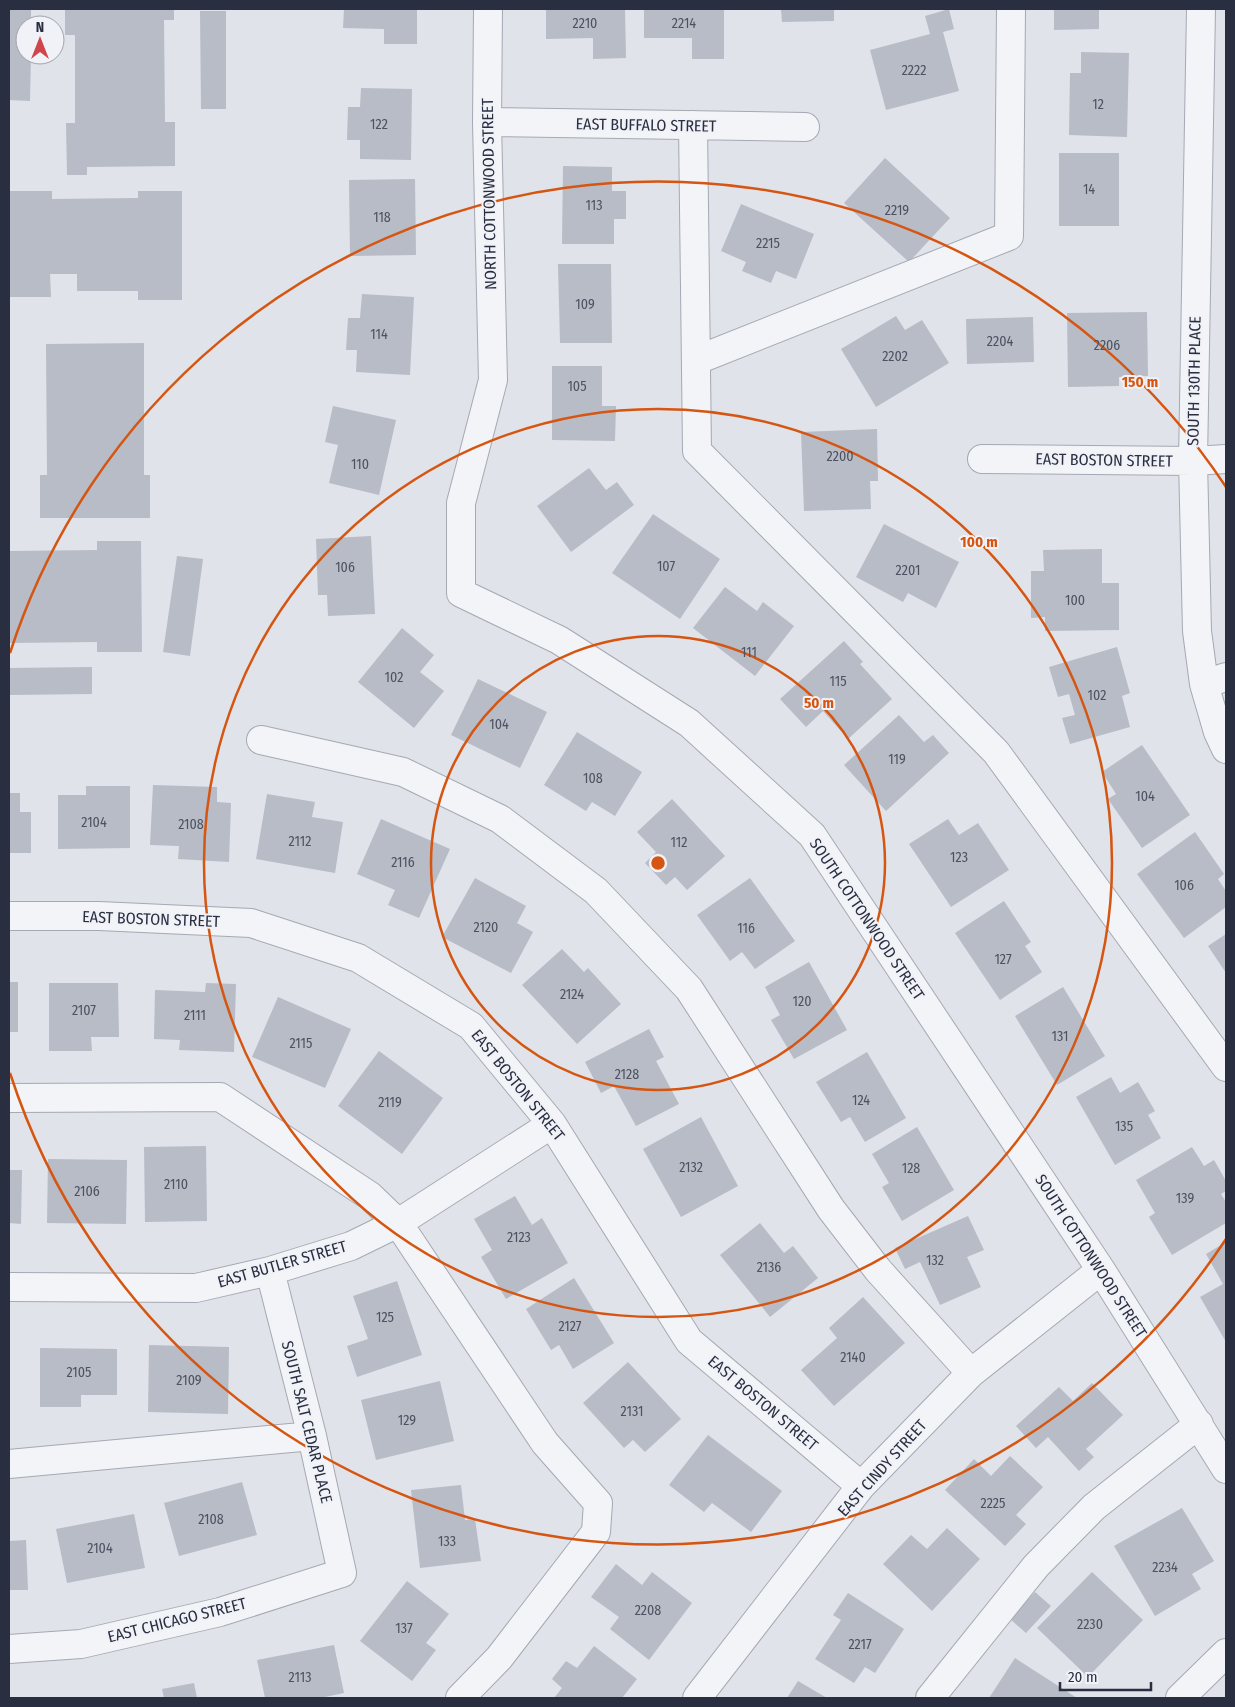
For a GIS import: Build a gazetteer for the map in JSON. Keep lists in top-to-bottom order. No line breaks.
{"streets":{"street":["EAST BUFFALO STREET","NORTH COTTONWOOD STREET","SOUTH 130TH PLACE","EAST BOSTON STREET","SOUTH COTTONWOOD STREET","EAST BUTLER STREET","SOUTH SALT CEDAR PLACE","EAST CINDY STREET","EAST CHICAGO STREET"]},"crossings":[["EAST BUFFALO STREET","NORTH COTTONWOOD STREET"],["NORTH COTTONWOOD STREET","SOUTH COTTONWOOD STREET"],["SOUTH 130TH PLACE","EAST BOSTON STREET"],["EAST BOSTON STREET","EAST BUTLER STREET"],["EAST BOSTON STREET","EAST CINDY STREET"],["SOUTH COTTONWOOD STREET","EAST CINDY STREET"],["EAST BUTLER STREET","SOUTH SALT CEDAR PLACE"],["SOUTH SALT CEDAR PLACE","EAST CHICAGO STREET"]],"house_numbers":["2210","2214","2222","12","122","14","113","2219","118","2215","109","114","2204","2206","2202","105","2200","110","107","106","2201","100","111","102","115","102","104","119","108","104","2104","2108","2112","112","123","2116","106","2120","116","127","2124","120","2107","2111","131","2115","2128","124","2119","135","2132","128","2110","2106","139","2123","132","2136","125","2127","2140","2105","2109","2131","129","2225","2108","133","2104","2234","2208","2230","137","2217","2113"],"scale_bar":"20 m","north":"top","rings":["150 m","100 m","50 m"]}
